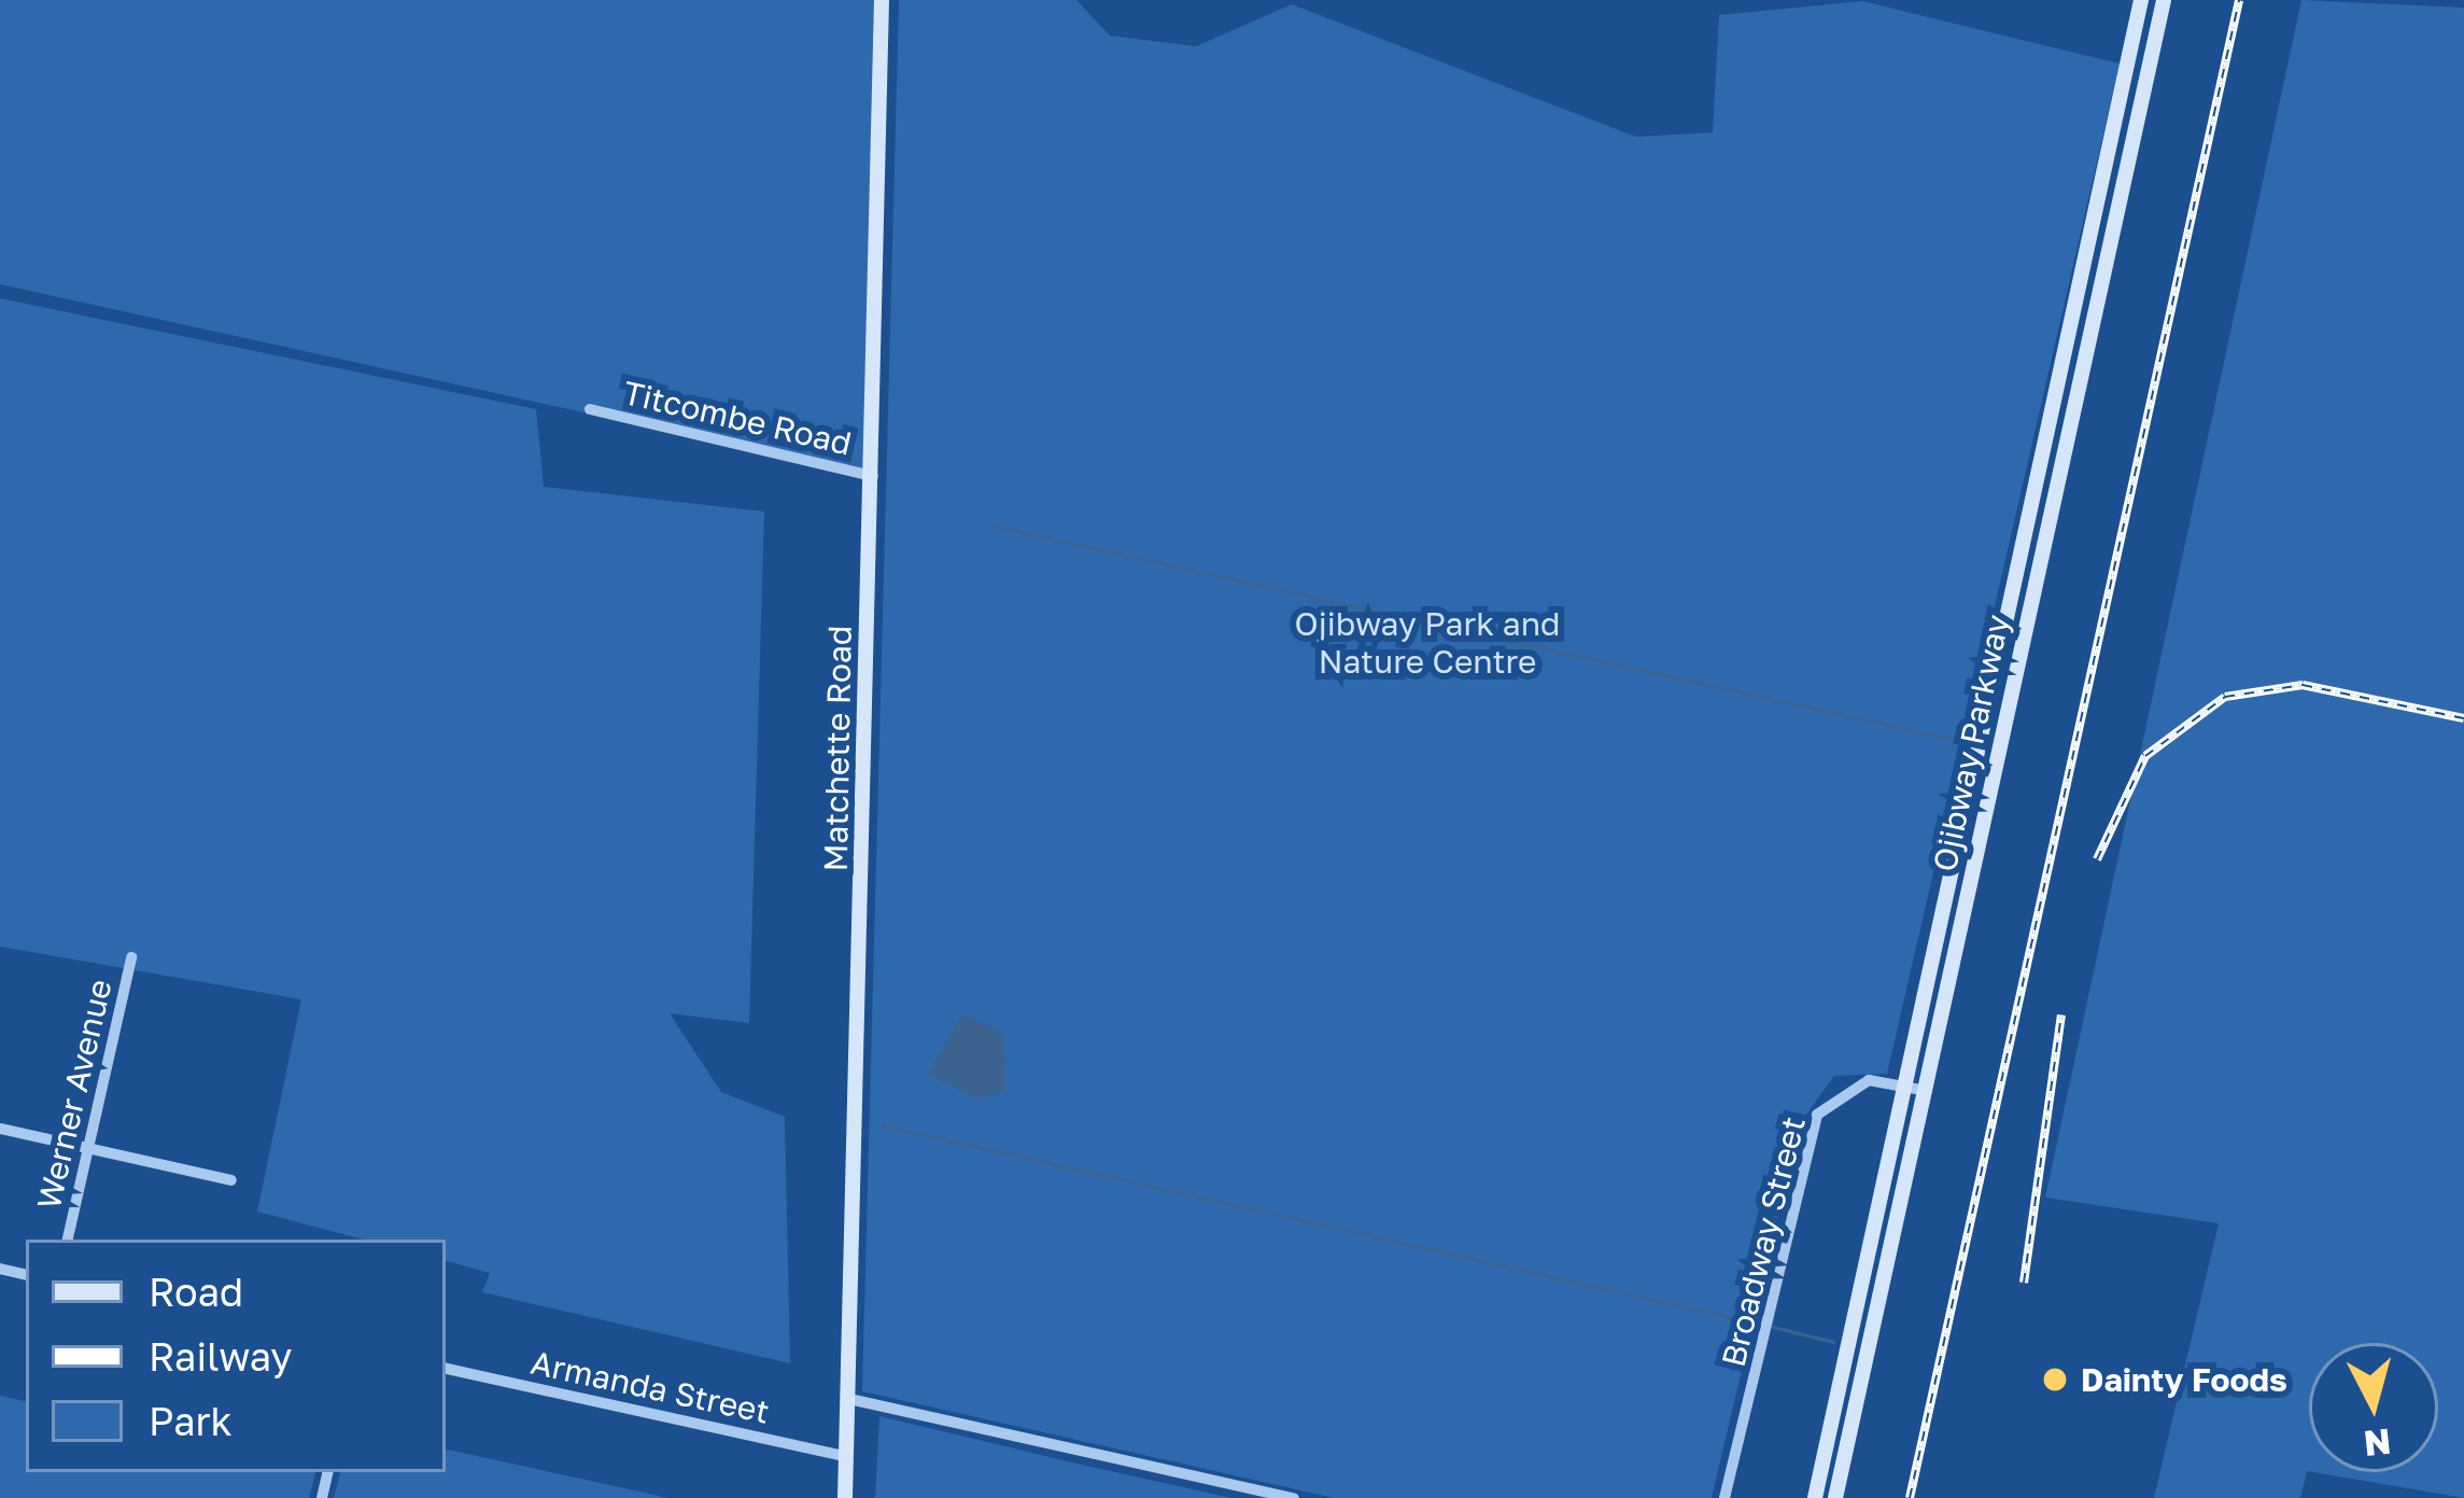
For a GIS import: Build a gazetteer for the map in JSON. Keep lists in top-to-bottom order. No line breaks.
{"streets":{"main road":["Ojibway Parkway","Matchette Road"],"street":["Titcombe Road","Werner Avenue","Broadway Street","Armanda Street"]},"crossings":[["Titcombe Road","Matchette Road"],["Ojibway Parkway","Broadway Street"],["Matchette Road","Armanda Street"]],"parks":["Ojibway Park and Nature Centre"],"places":["Dainty Foods"],"legend":["Road","Railway","Park"],"north":"bottom"}
